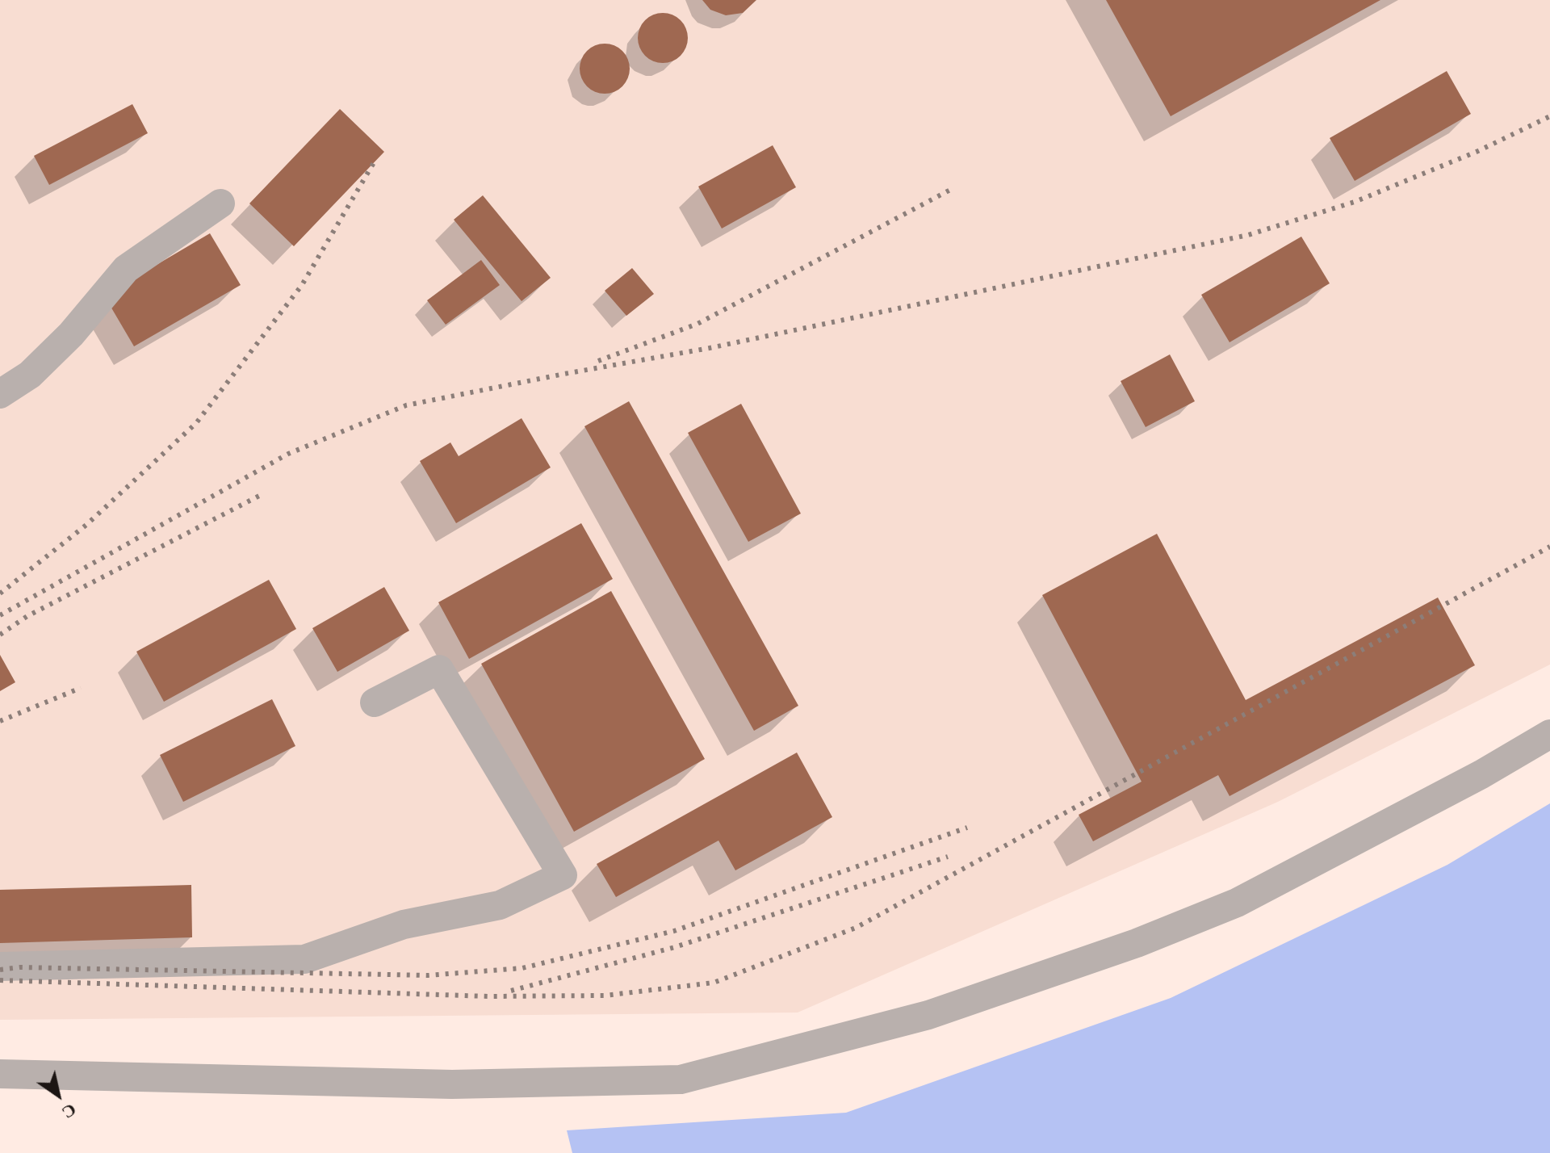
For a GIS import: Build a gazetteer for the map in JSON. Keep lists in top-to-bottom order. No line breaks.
{"north":"bottom right"}
